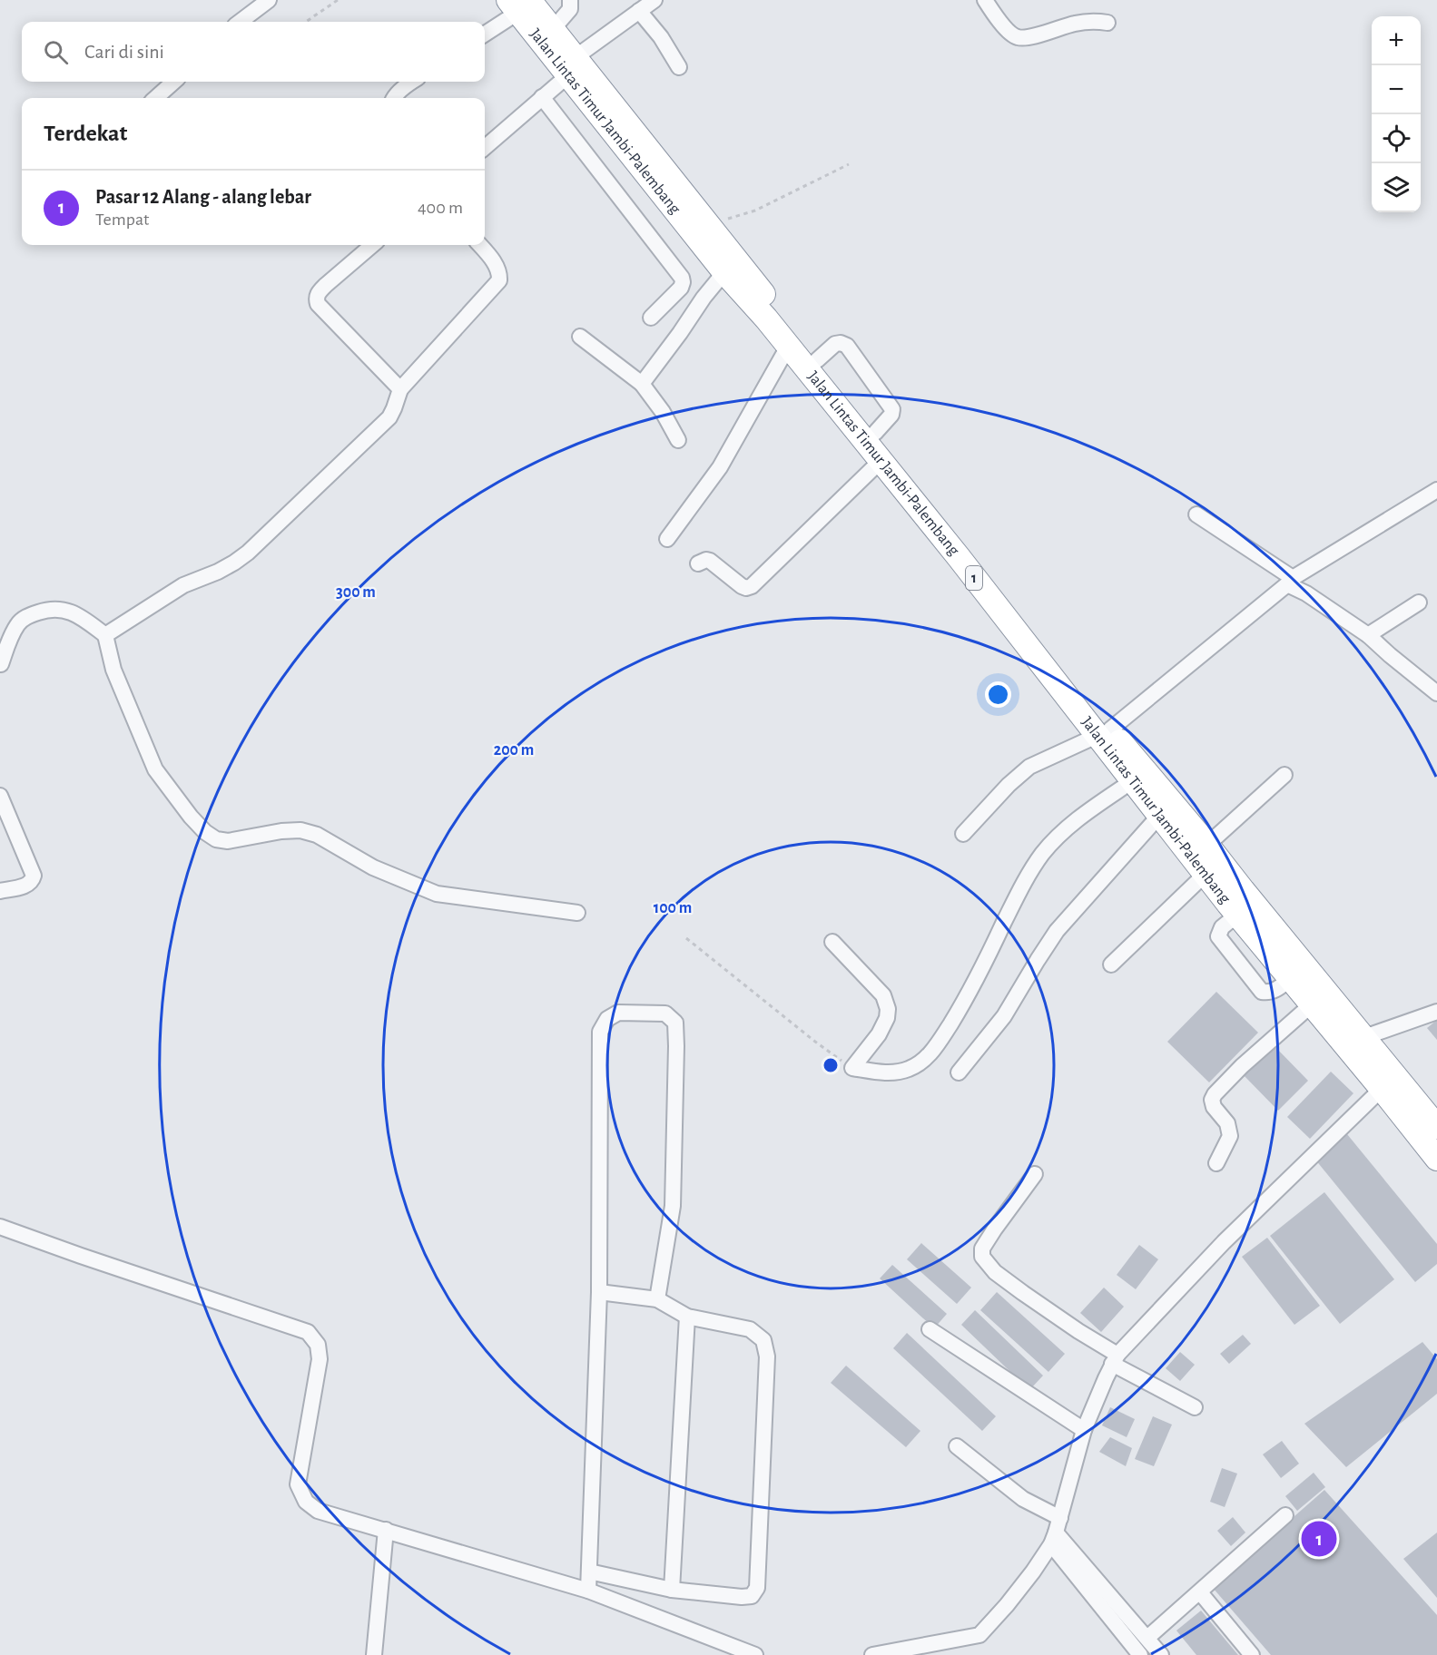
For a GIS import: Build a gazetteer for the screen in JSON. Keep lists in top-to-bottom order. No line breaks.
{"streets":{"highway":["Jalan Lintas Timur Jambi-Palembang","1"]},"page":{"map_buttons":["+","−"],"search":"Cari di sini","heading":"Terdekat","list":[{"mark":"1","name":"Pasar 12 Alang - alang lebar","note":"Tempat","value":"400 m"}],"pins":"1"},"rings":["300 m","200 m","100 m"]}
